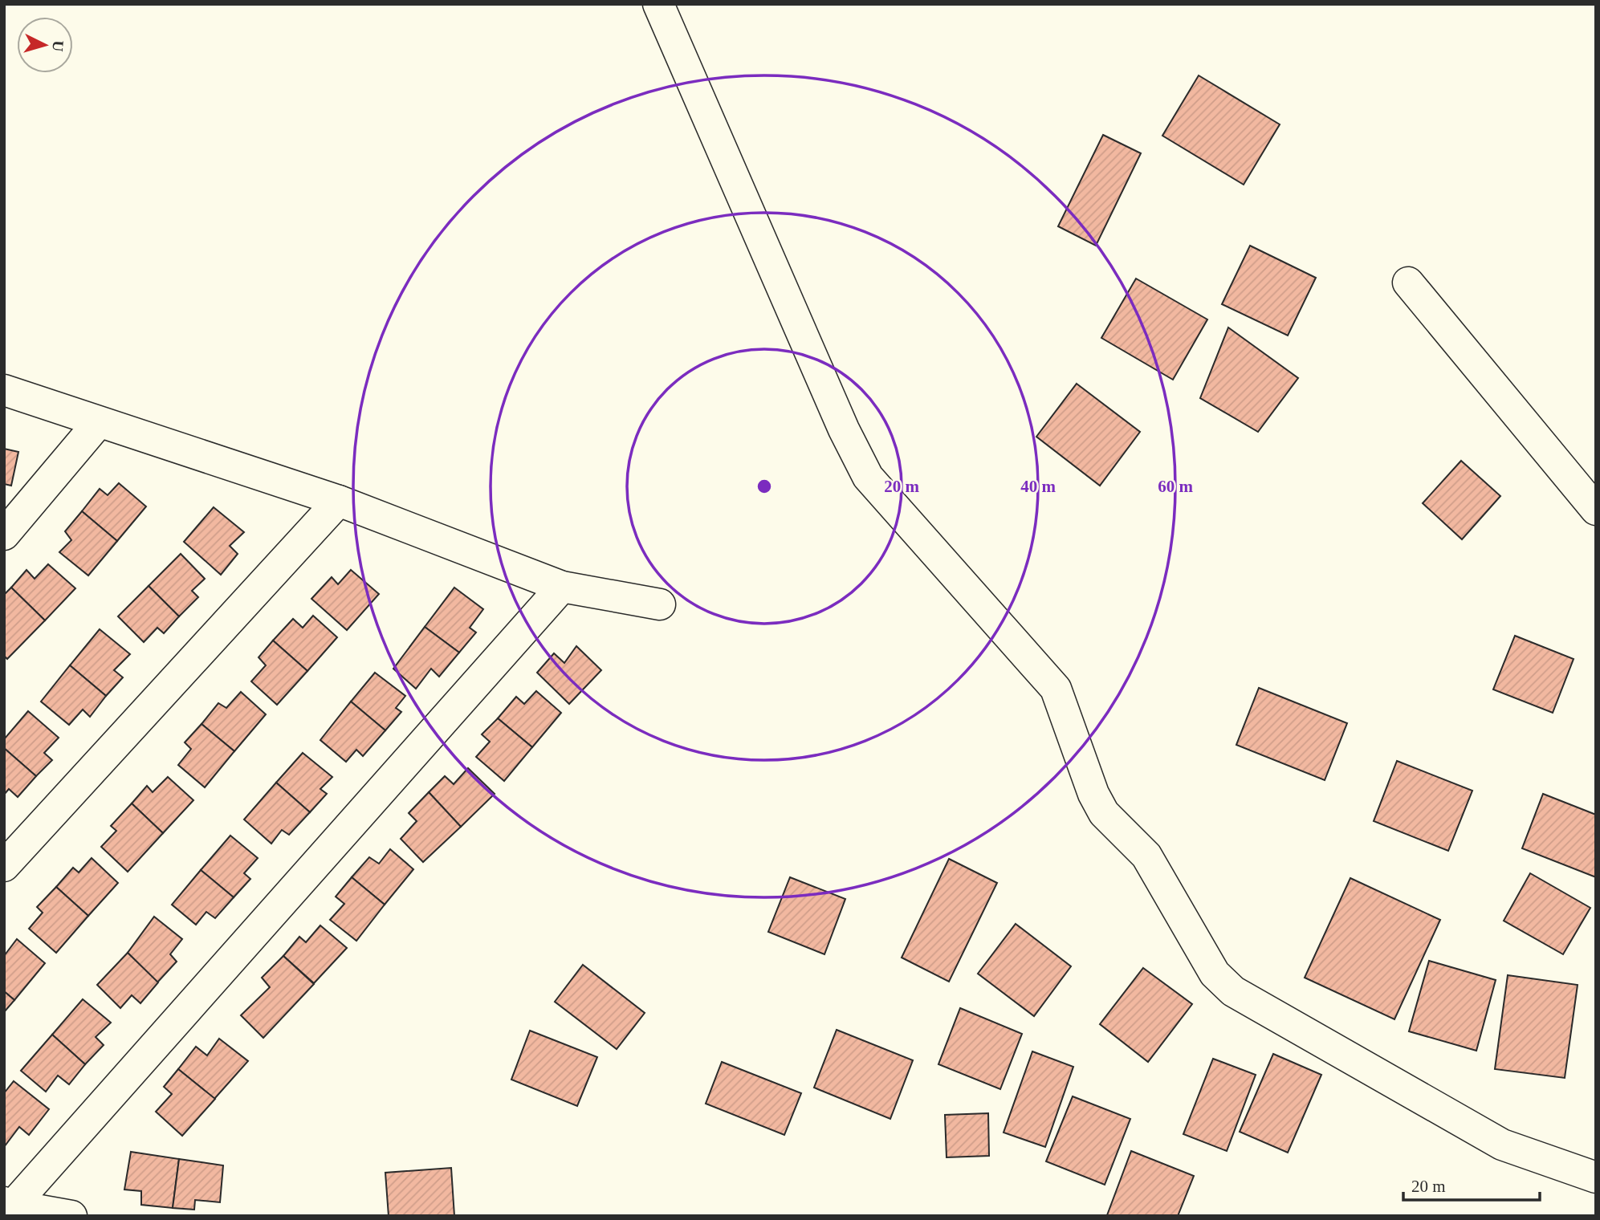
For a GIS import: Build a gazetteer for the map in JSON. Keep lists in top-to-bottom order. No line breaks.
{"scale_bar":"20 m","north":"right","rings":["20 m","40 m","60 m"]}
